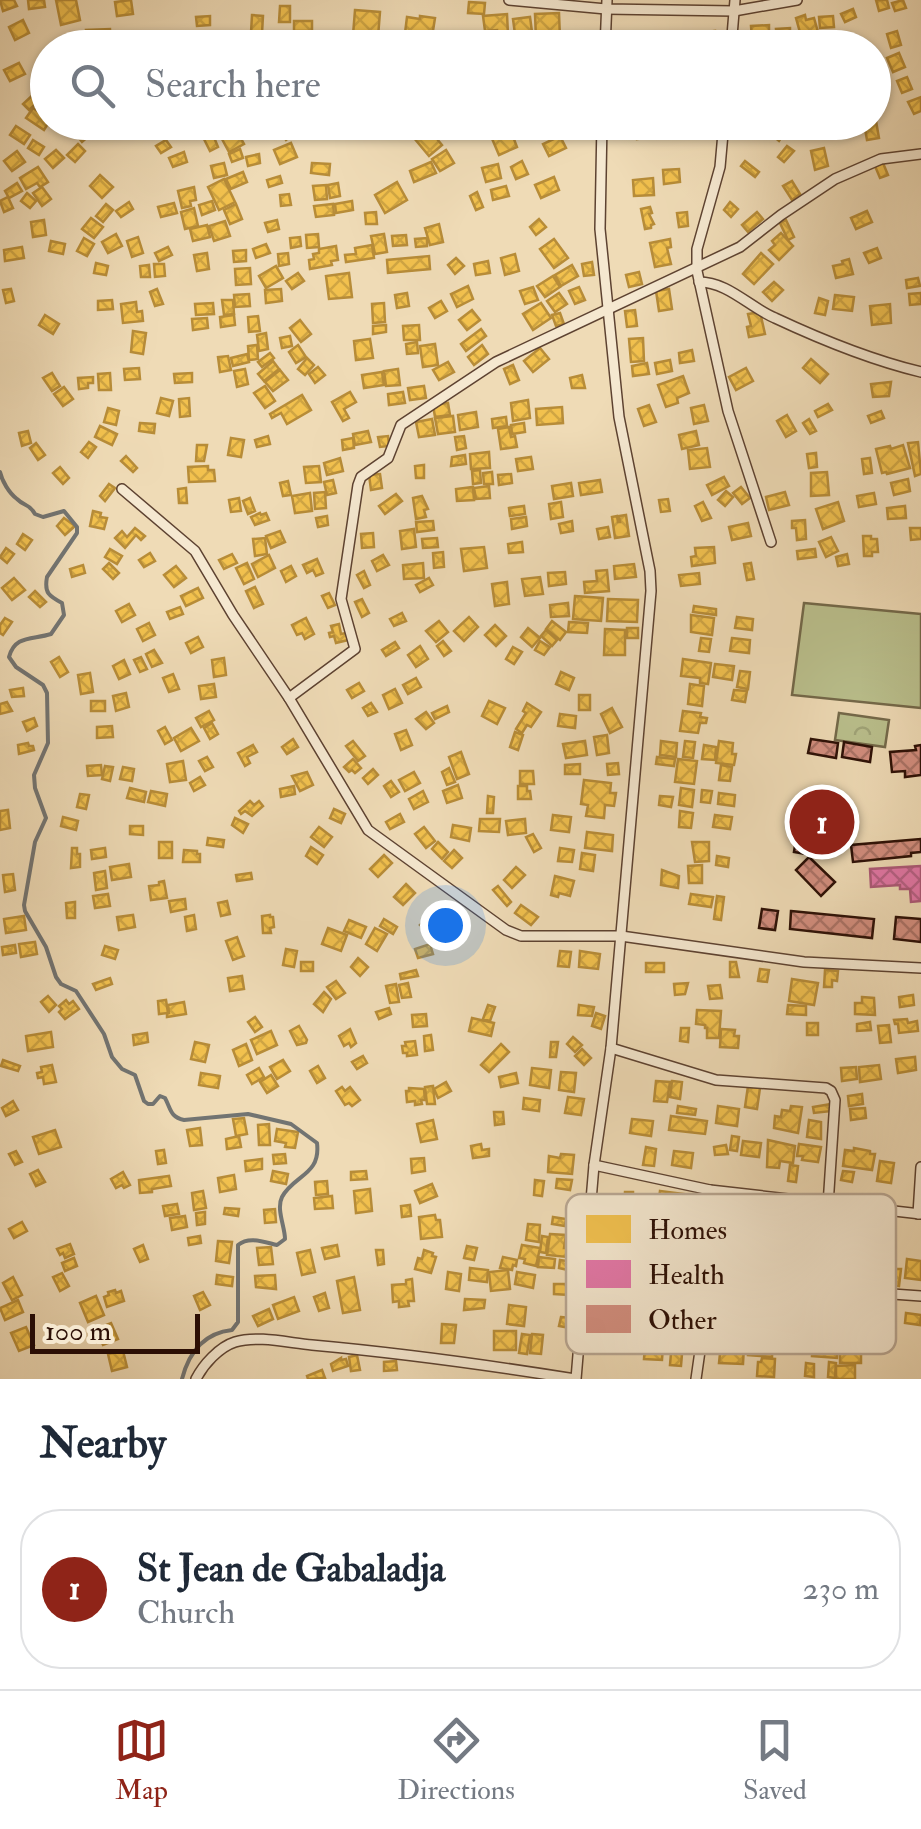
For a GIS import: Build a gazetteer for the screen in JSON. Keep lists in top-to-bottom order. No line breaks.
{"legend":["Homes","Health","Other"],"scale_bar":"100 m","page":{"search":"Search here","pins":"1","scale":"100 m","heading":"Nearby","list":[{"mark":"1","name":"St Jean de Gabaladja","note":"Church","value":"230 m"}],"nav":["Map","Directions","Saved"]}}
